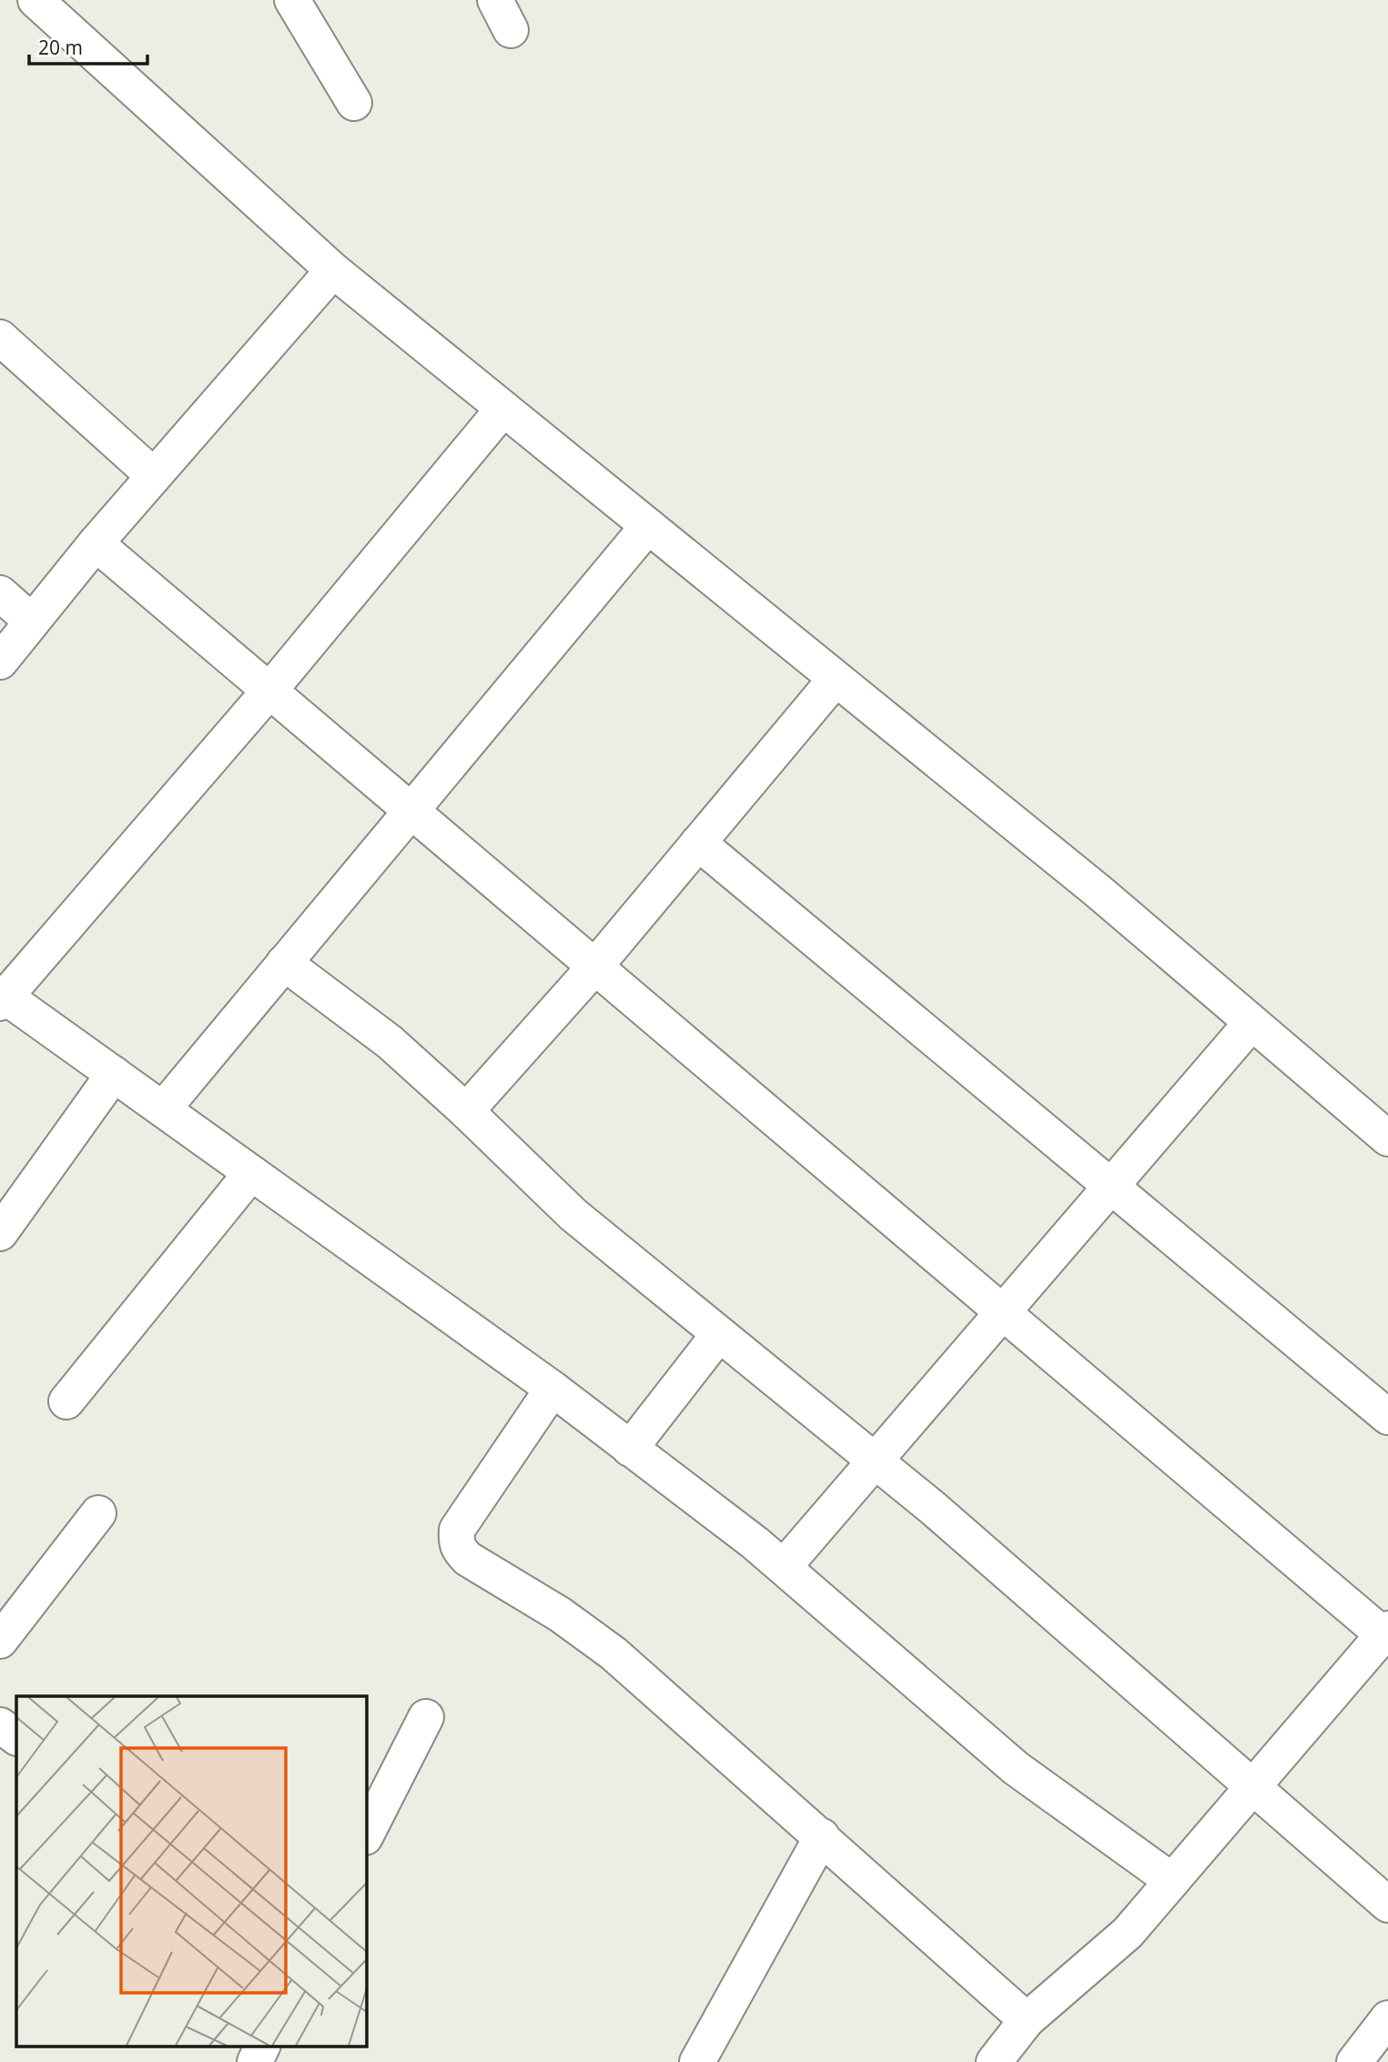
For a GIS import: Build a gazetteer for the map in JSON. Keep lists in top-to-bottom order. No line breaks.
{"scale_bar":"20 m"}
